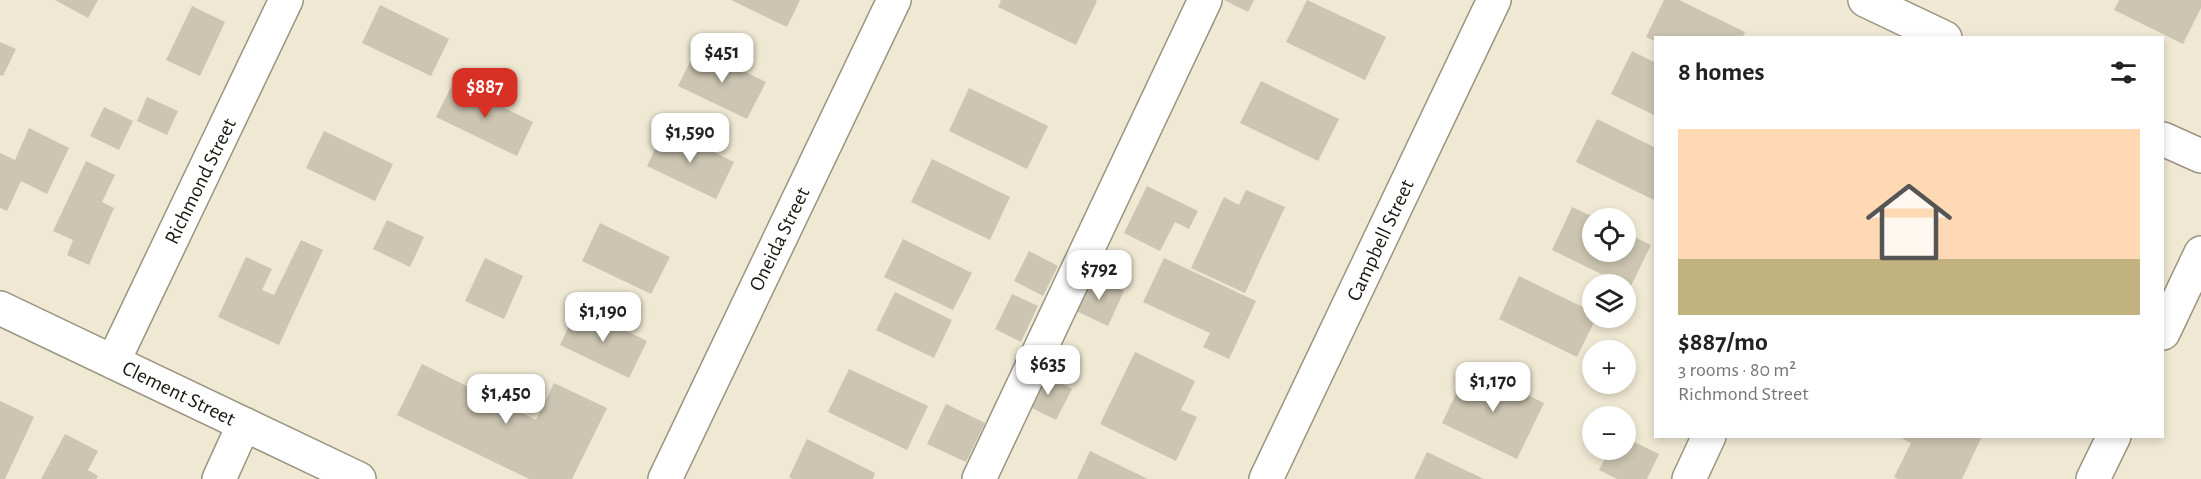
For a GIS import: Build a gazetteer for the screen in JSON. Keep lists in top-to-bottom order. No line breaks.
{"streets":{"street":["Richmond Street","Oneida Street","Campbell Street","Clement Street"]},"crossings":[["Richmond Street","Clement Street"]],"page":{"price":["$451","$887","$1,590","$792","$1,190","$635","$1,170","$1,450"],"heading":"8 homes","list":[{"name":"$887/mo","note":"3 rooms · 80 m² · Richmond Street"}],"map_buttons":["+","−"]}}
